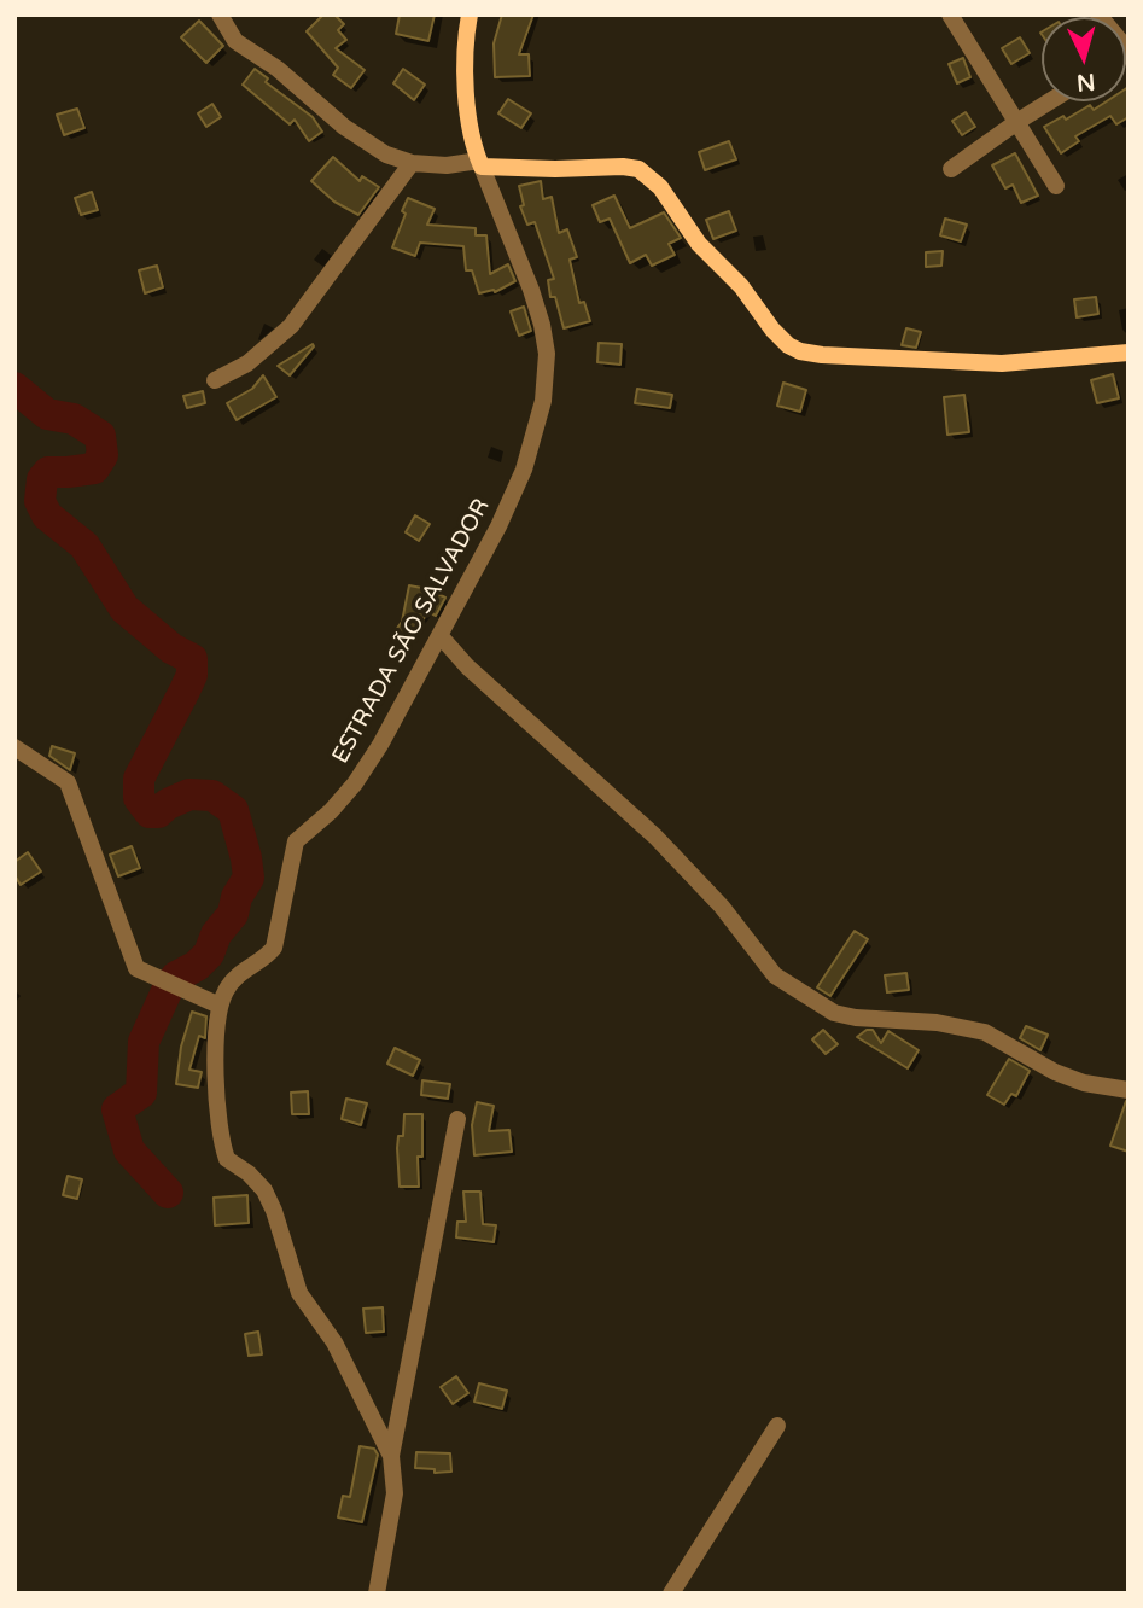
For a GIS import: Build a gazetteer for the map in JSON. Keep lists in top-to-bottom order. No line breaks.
{"streets":{"street":["ESTRADA SÃO SALVADOR"]},"north":"bottom"}
